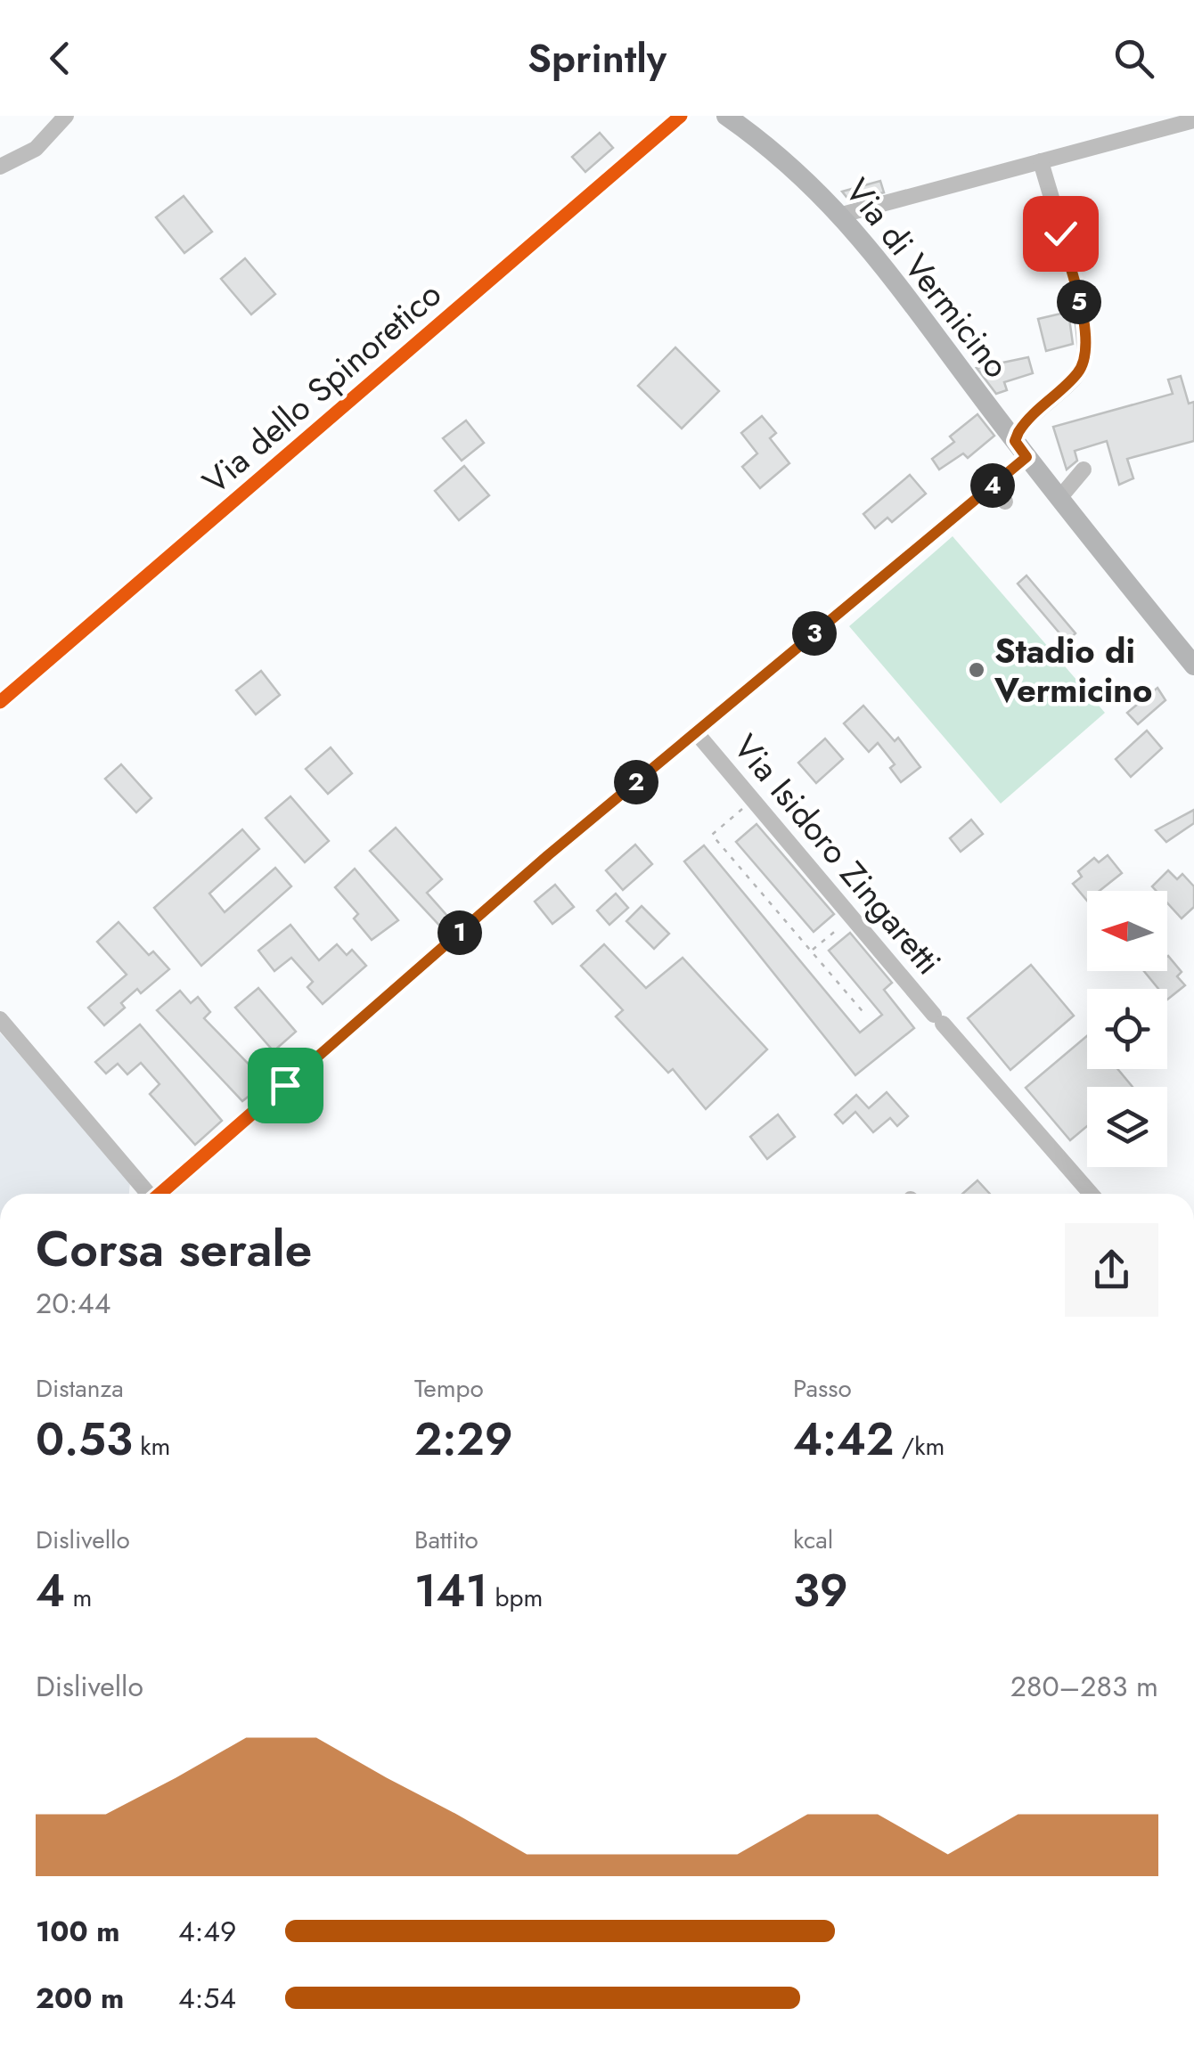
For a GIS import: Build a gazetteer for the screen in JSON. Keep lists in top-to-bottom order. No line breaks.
{"streets":{"main road":["Via di Vermicino"],"street":["Via dello Spinoretico","Via Isidoro Zingaretti"]},"places":["Stadio di Vermicino"],"north":"left","page":{"header":"Sprintly","pins":["5","4","3","2","1"],"heading":["Corsa serale","20:44"],"stats":[["Distanza","0.53 km"],["Tempo","2:29"],["Passo","4:42 /km"],["Dislivello","4 m"],["Battito","141 bpm"],["kcal","39"]],"chart":["Dislivello","280–283 m"],"list":[{"name":"100 m","note":"4:49"},{"name":"200 m","note":"4:54"}]}}
